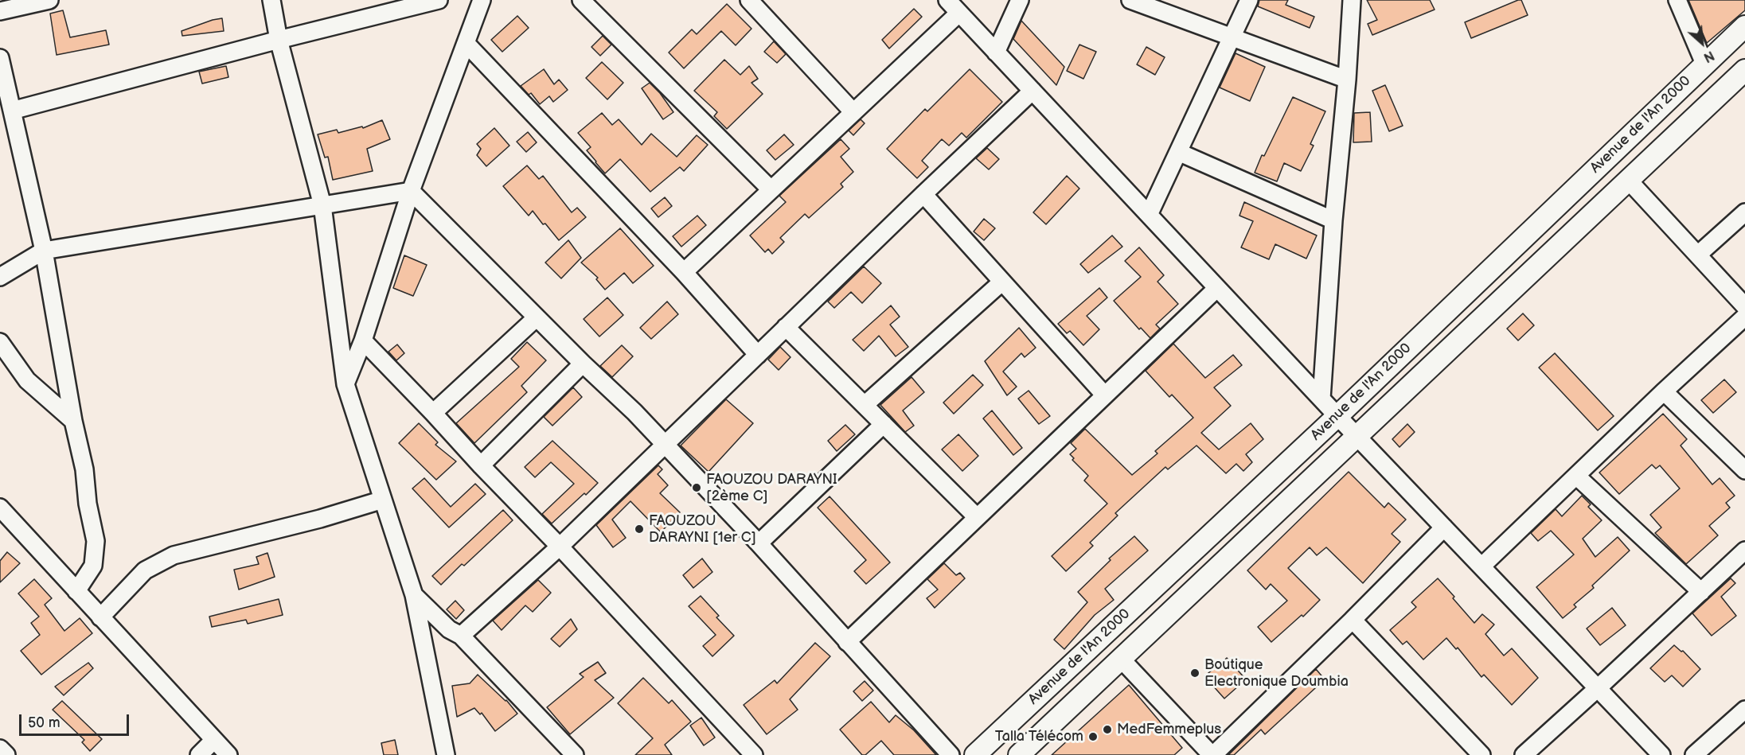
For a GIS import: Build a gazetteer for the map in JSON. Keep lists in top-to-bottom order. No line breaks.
{"streets":{"main road":["Avenue de l'An 2000"]},"places":["FAOUZOU DARAYNI [2ème C]","FAOUZOU DARAYNI [1er C]","Boutique Electronique Doumbia","MedFemmeplus","Talla Télécom"],"scale_bar":"50 m","north":"bottom right"}
